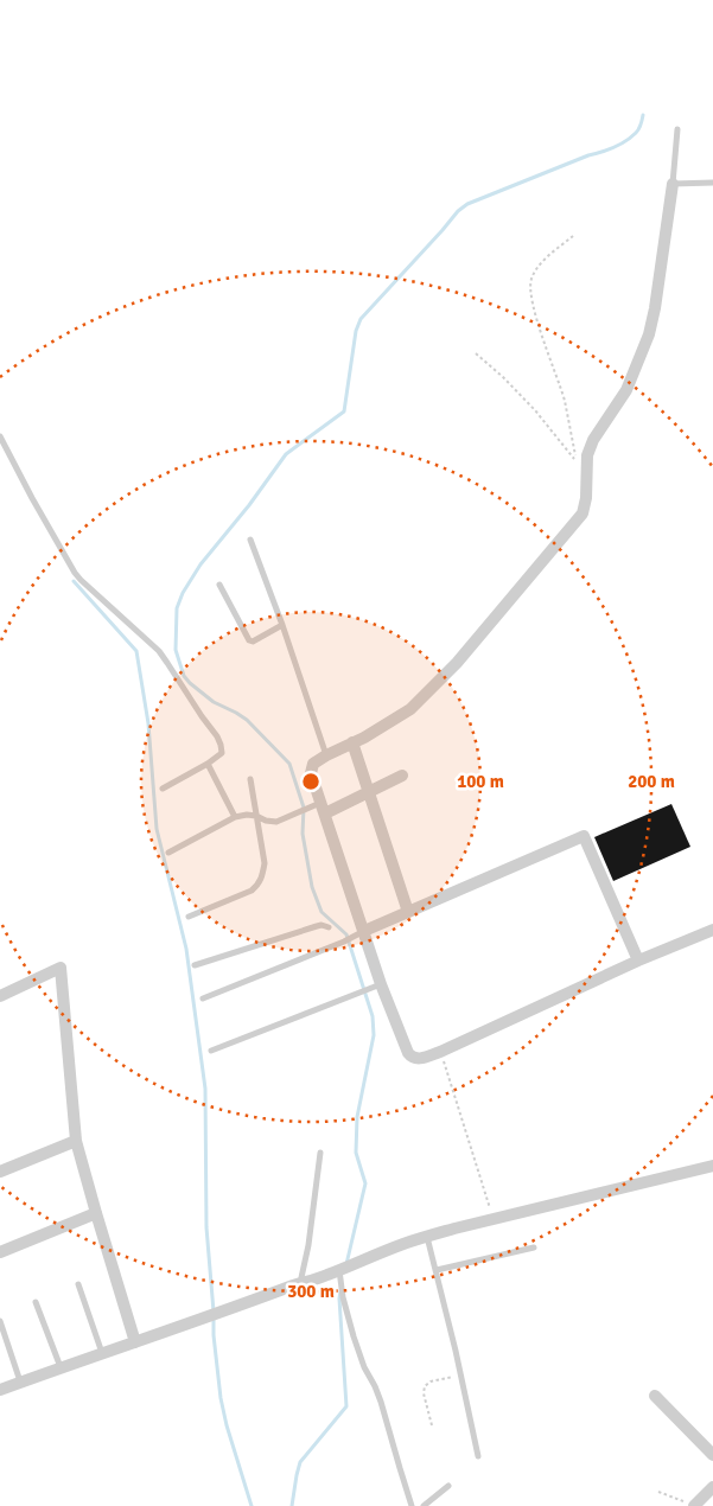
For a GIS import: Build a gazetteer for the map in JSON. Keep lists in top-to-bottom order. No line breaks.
{"rings":["100 m","200 m","300 m"]}
